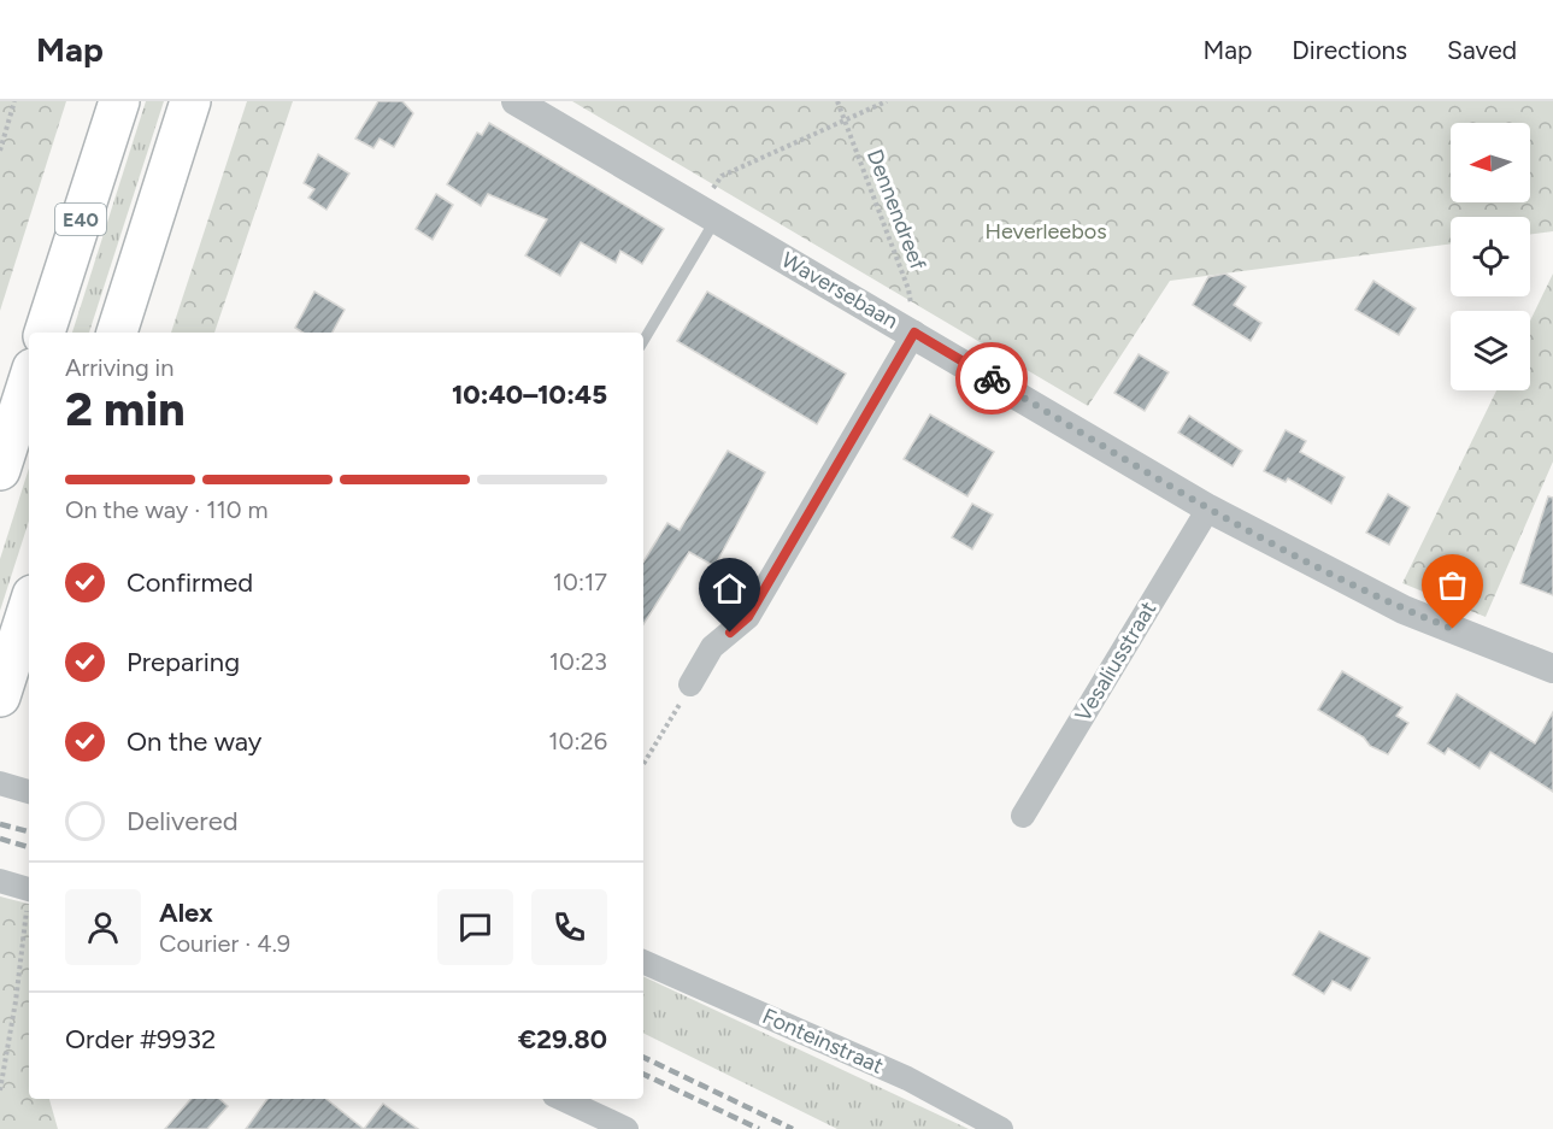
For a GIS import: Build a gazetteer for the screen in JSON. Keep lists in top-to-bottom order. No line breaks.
{"streets":{"highway":["E40"],"street":["Waversebaan","Vesaliusstraat","Fonteinstraat"],"path":["Dennendreef"]},"crossings":[["Dennendreef","Waversebaan"],["Waversebaan","Vesaliusstraat"]],"parks":["Heverleebos"],"north":"left","page":{"header":"Map","nav":["Map","Directions","Saved"],"heading":["2 min","Arriving in","10:40–10:45"],"panel":["Alex","Courier · 4.9","Order #9932","€29.80"],"bar":"On the way · 110 m","list":[["Confirmed","10:17"],["Preparing","10:23"],["On the way","10:26"],"Delivered"]}}
